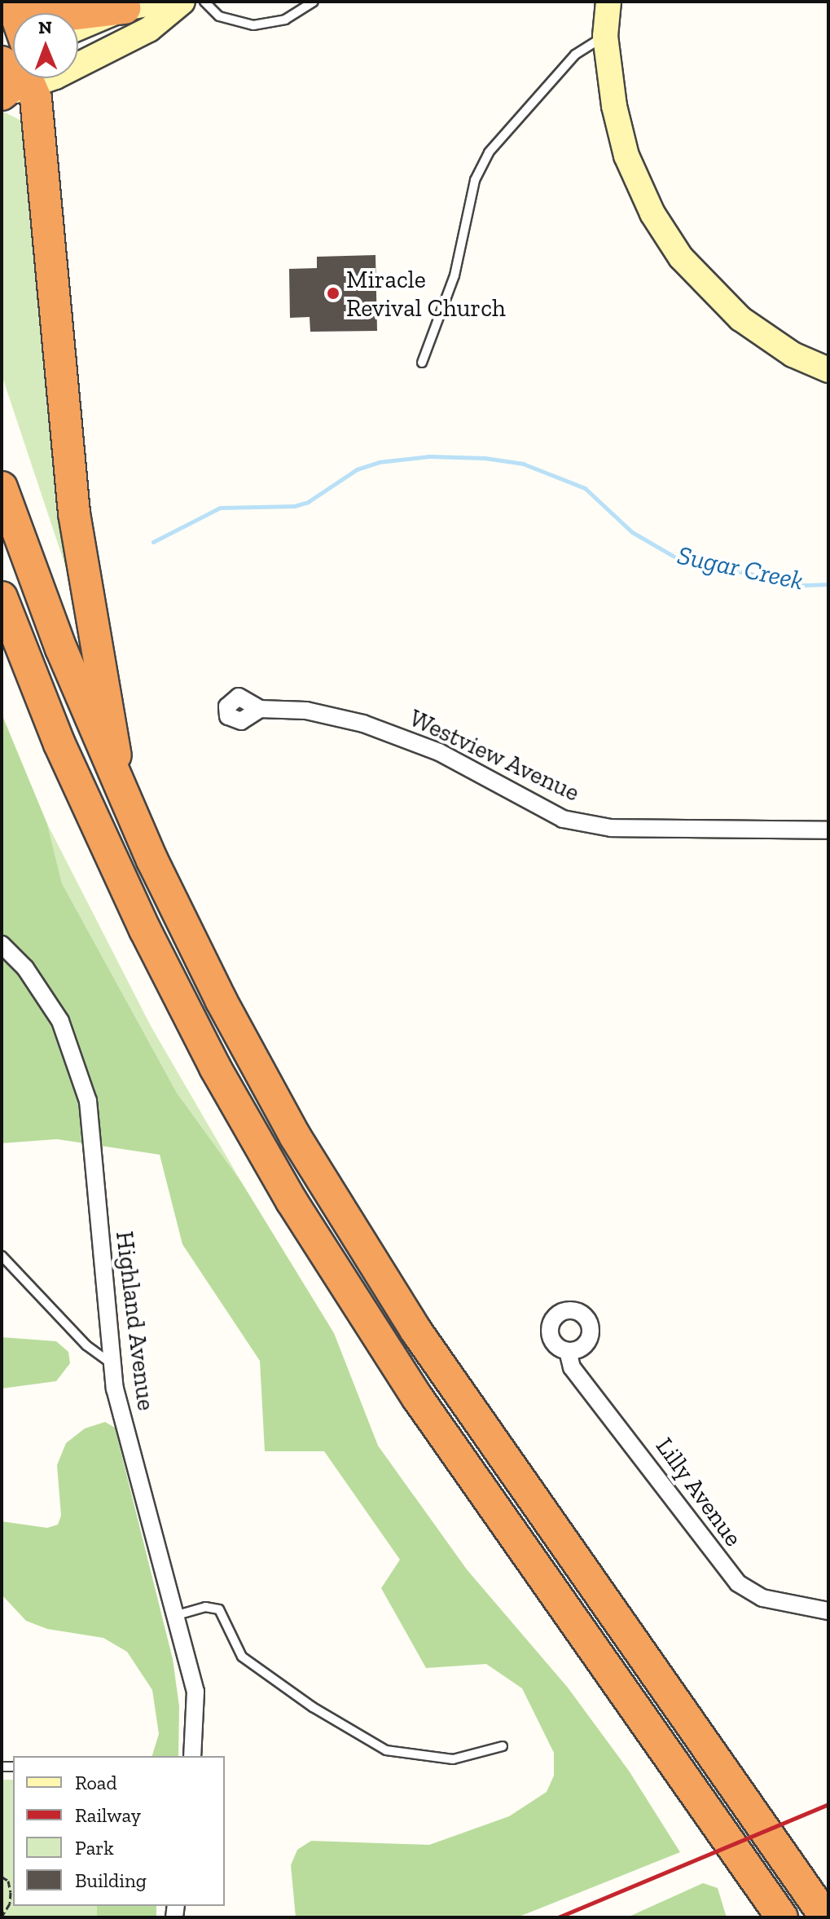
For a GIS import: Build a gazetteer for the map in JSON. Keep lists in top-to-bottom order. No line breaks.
{"streets":{"street":["Westview Avenue","Highland Avenue","Lilly Avenue"]},"water":["Sugar Creek"],"places":["Miracle Revival Church"],"legend":["Road","Railway","Park","Building"],"north":"top"}
